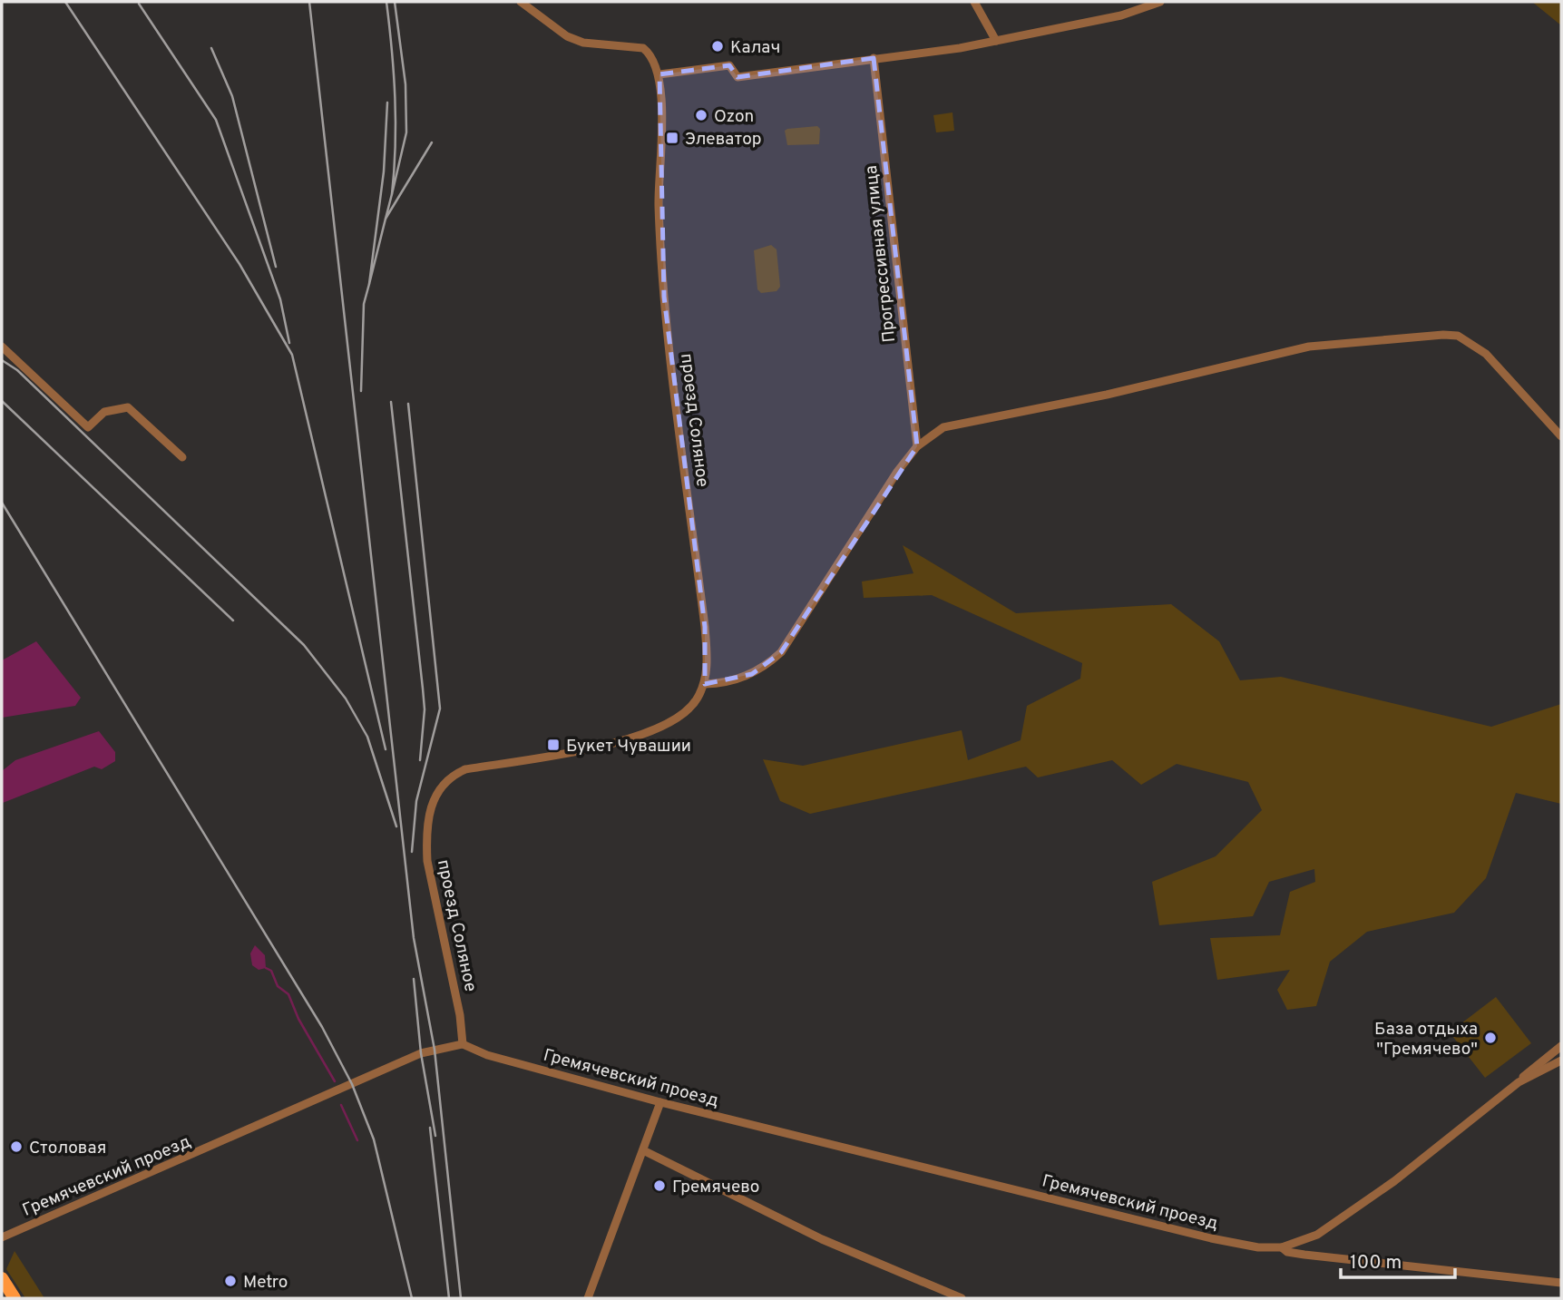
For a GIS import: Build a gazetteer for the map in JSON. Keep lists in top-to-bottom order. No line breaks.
{"streets":{"street":["Прогрессивная улица","проезд Соляное","Гремячевский проезд"]},"crossings":[["проезд Соляное","Гремячевский проезд"]],"places":{"other":["Калач","Ozon","База отдыха \"Гремячево\"","Столовая","Гремячево","Metro"],"transit":["Элеватор","Букет Чувашии"]},"scale_bar":"100 m"}
